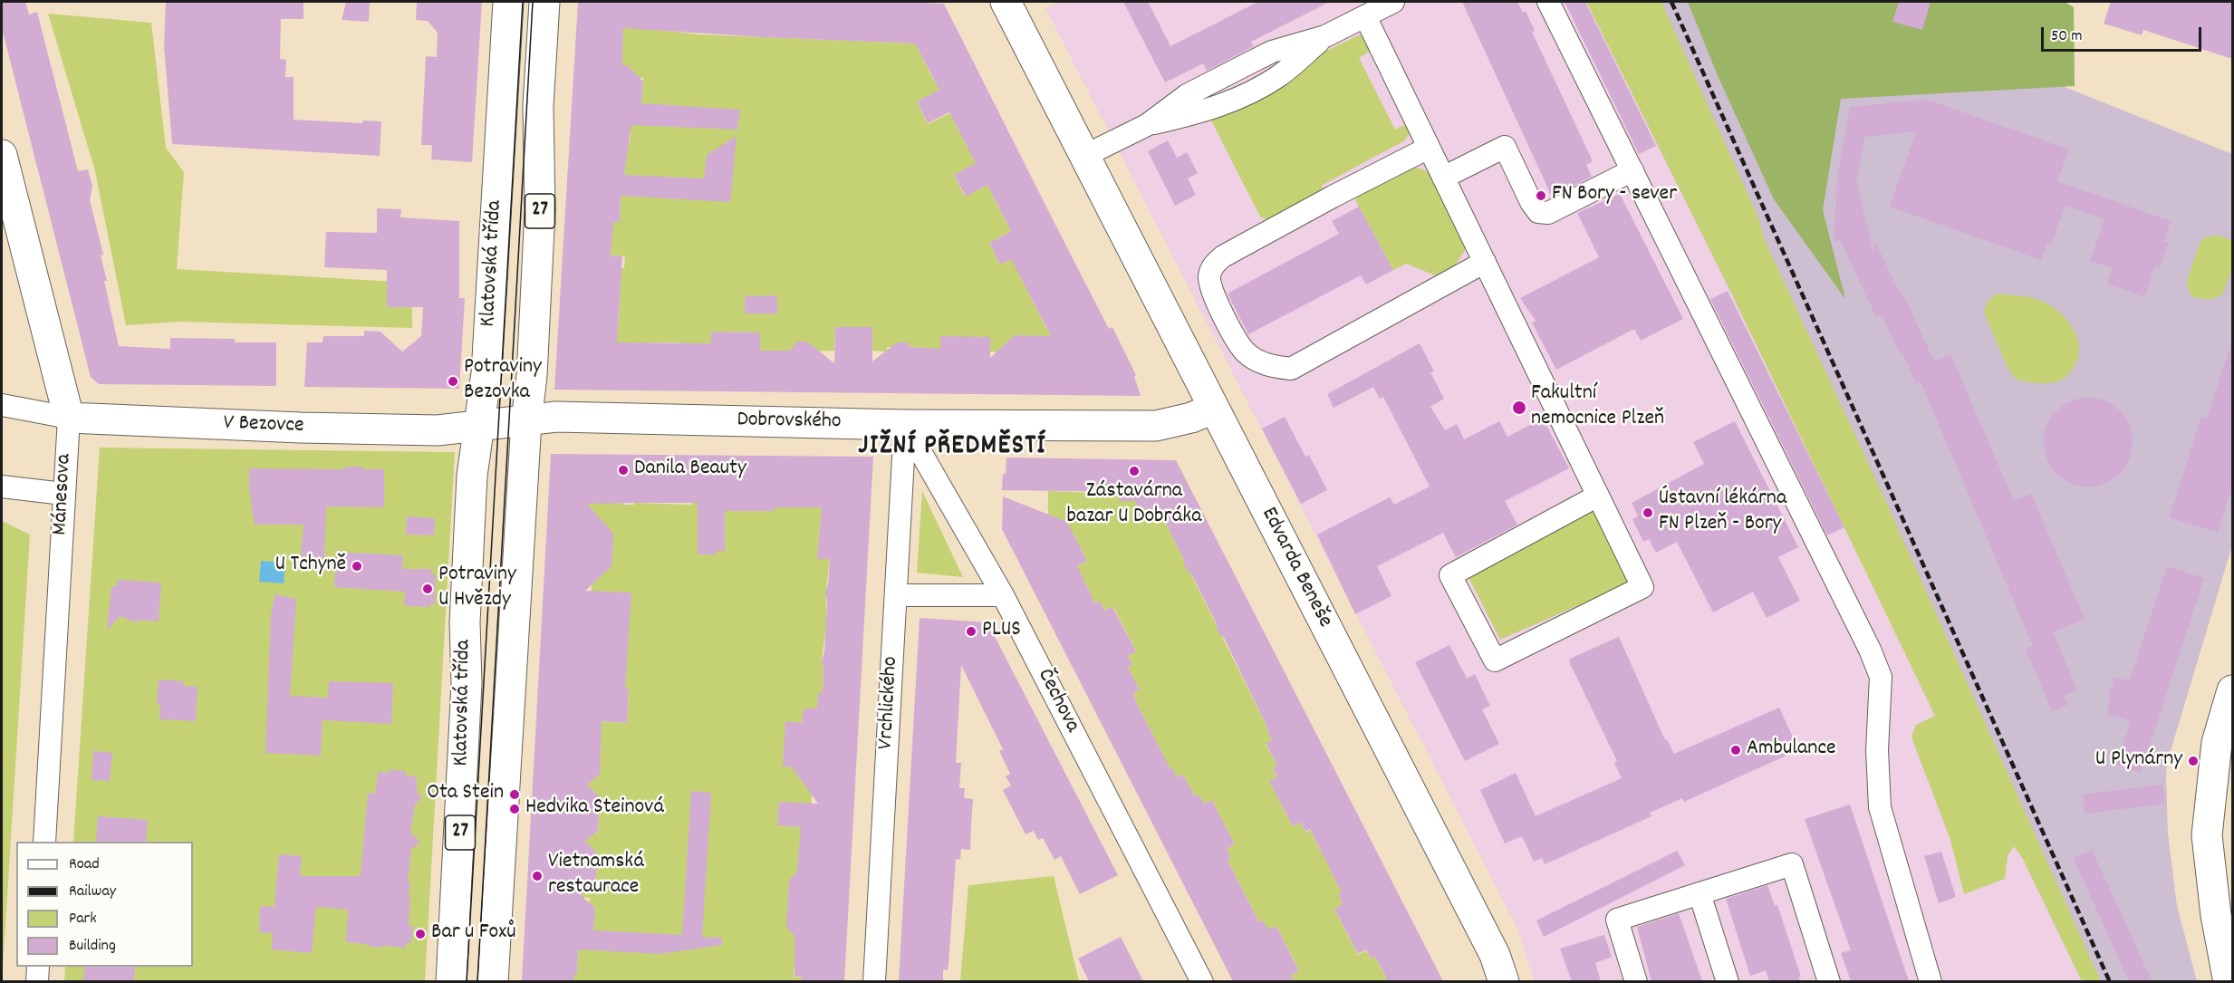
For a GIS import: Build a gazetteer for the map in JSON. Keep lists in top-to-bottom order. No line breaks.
{"streets":{"street":["27","Klatovská třída","Dobrovského","V Bezovce","Mánesova","Edvarda Beneše","Čechova","Vrchlického"]},"crossings":[["Klatovská třída","Dobrovského"],["Klatovská třída","V Bezovce"],["Dobrovského","V Bezovce"],["Dobrovského","Edvarda Beneše"],["Dobrovského","Čechova"],["Dobrovského","Vrchlického"],["V Bezovce","Mánesova"],["Čechova","Vrchlického"]],"districts":["JIŽNÍ PŘEDMĚSTÍ"],"places":["FN Bory - sever","Potraviny Bezovka","Fakultní nemocnice Plzeň","Danila Beauty","Zástavárna bazar U Dobráka","Ústavní lékárna FN Plzeň - Bory","U Tchyně","Potraviny U Hvězdy","PLUS","Ambulance","U Plynárny","Ota Stein","Hedvika Steinová","Vietnamská restaurace","Bar u Foxů"],"legend":["Road","Railway","Park","Building"],"scale_bar":"50 m"}
